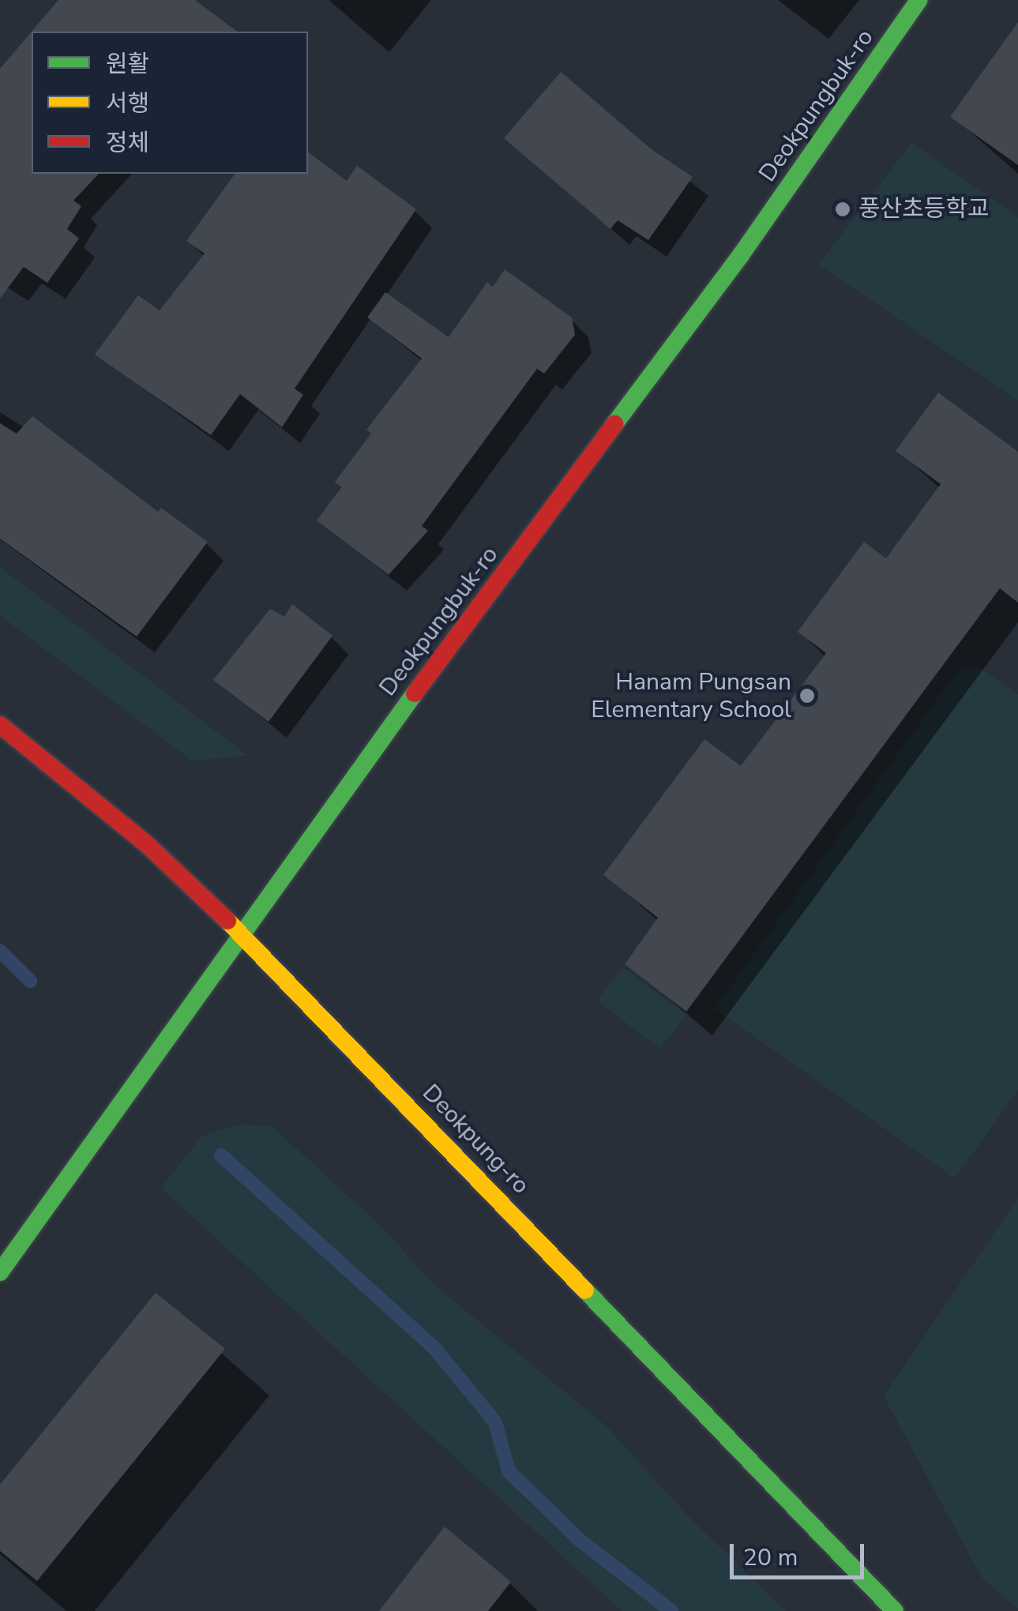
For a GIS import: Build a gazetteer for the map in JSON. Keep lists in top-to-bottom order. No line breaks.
{"streets":{"street":["Deokpungbuk-ro","Deokpung-ro"]},"crossings":[["Deokpungbuk-ro","Deokpung-ro"]],"places":["풍산초등학교","Hanam Pungsan Elementary School"],"legend":["원활","서행","정체"],"scale_bar":"20 m"}
